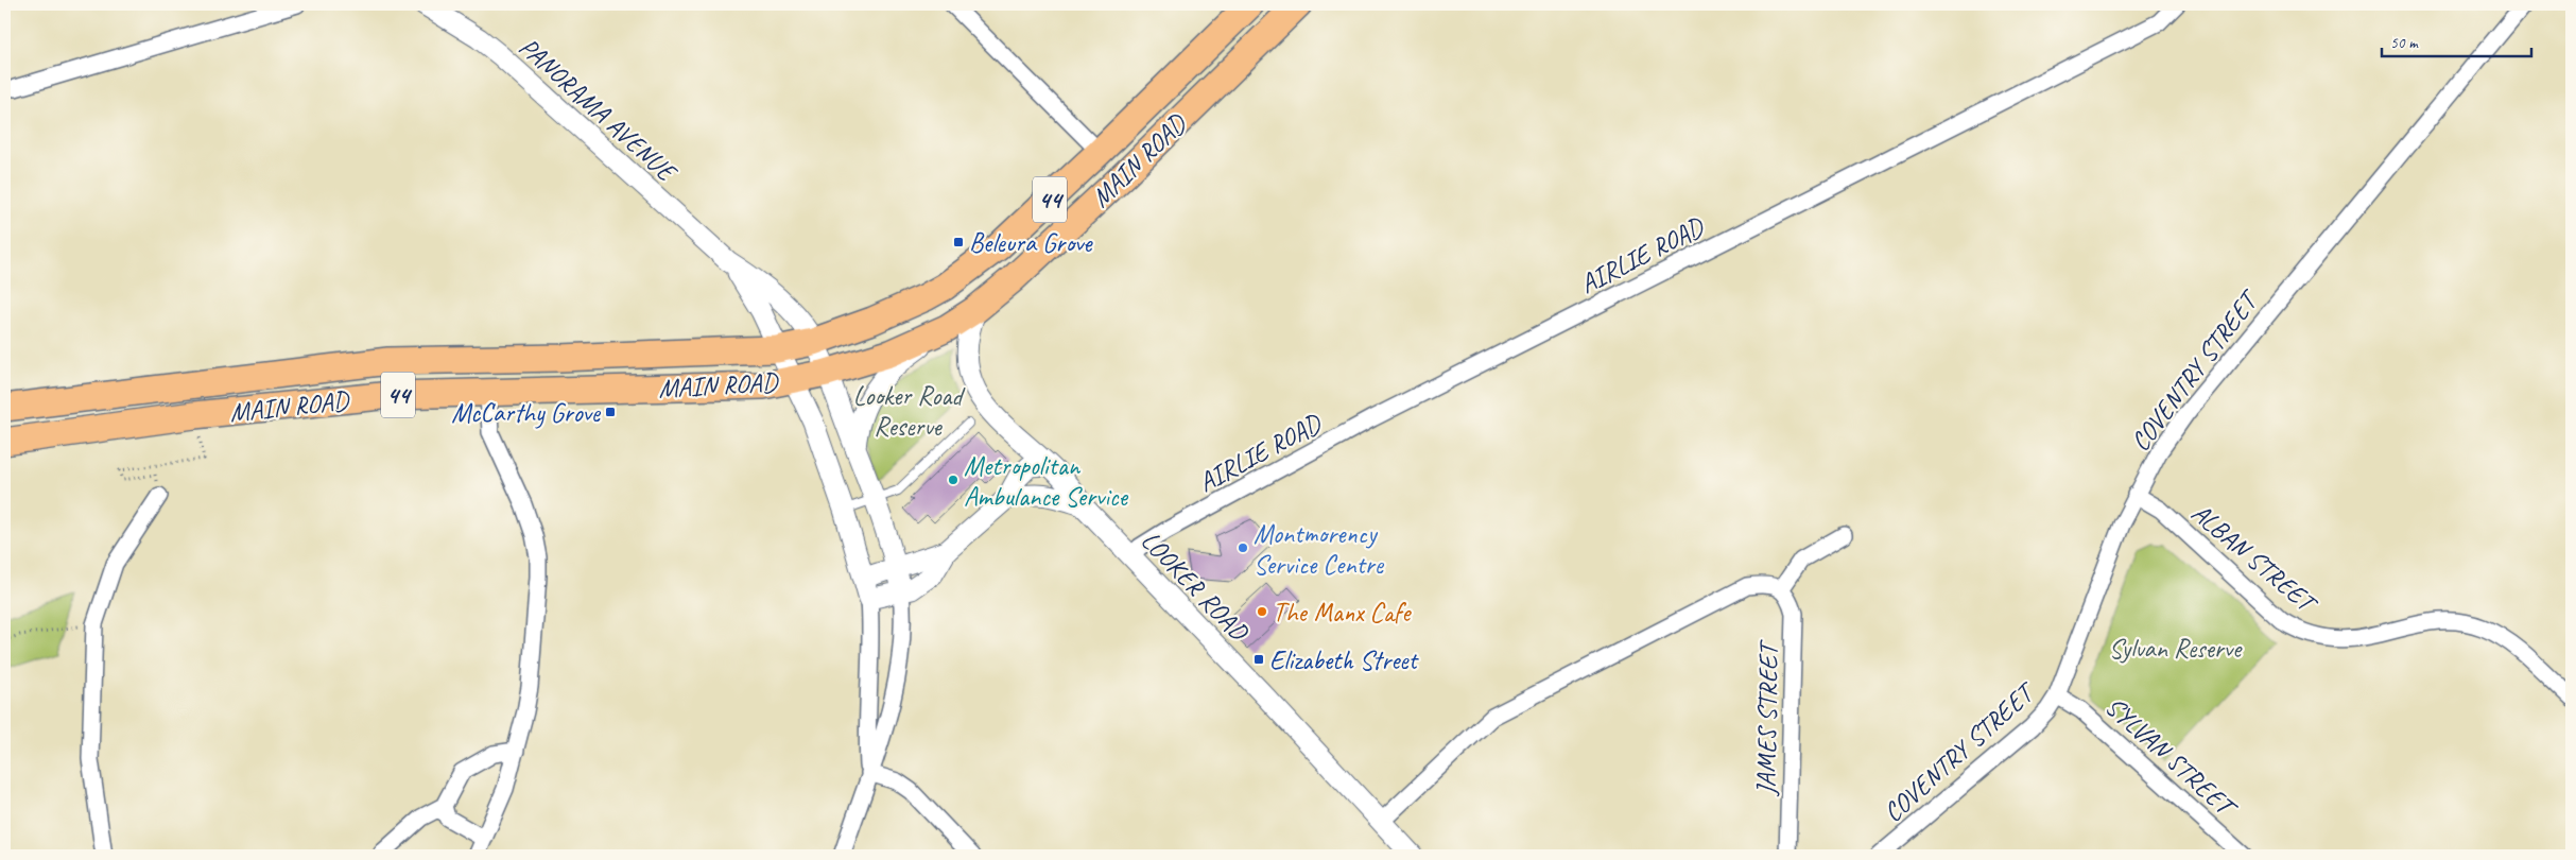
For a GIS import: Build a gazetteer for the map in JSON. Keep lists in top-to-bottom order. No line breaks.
{"streets":{"main road":["MAIN ROAD","44"],"street":["PANORAMA AVENUE","AIRLIE ROAD","COVENTRY STREET","ALBAN STREET","LOOKER ROAD","JAMES STREET","SYLVAN STREET"]},"crossings":[["PANORAMA AVENUE","MAIN ROAD"],["MAIN ROAD","LOOKER ROAD"],["AIRLIE ROAD","LOOKER ROAD"],["COVENTRY STREET","ALBAN STREET"],["COVENTRY STREET","SYLVAN STREET"]],"parks":["Looker Road Reserve","Sylvan Reserve"],"places":{"transit":["Beleura Grove","McCarthy Grove","Elizabeth Street"],"other":["Metropolitan Ambulance Service","Montmorency Service Centre","The Manx Cafe"]},"scale_bar":"50 m"}
